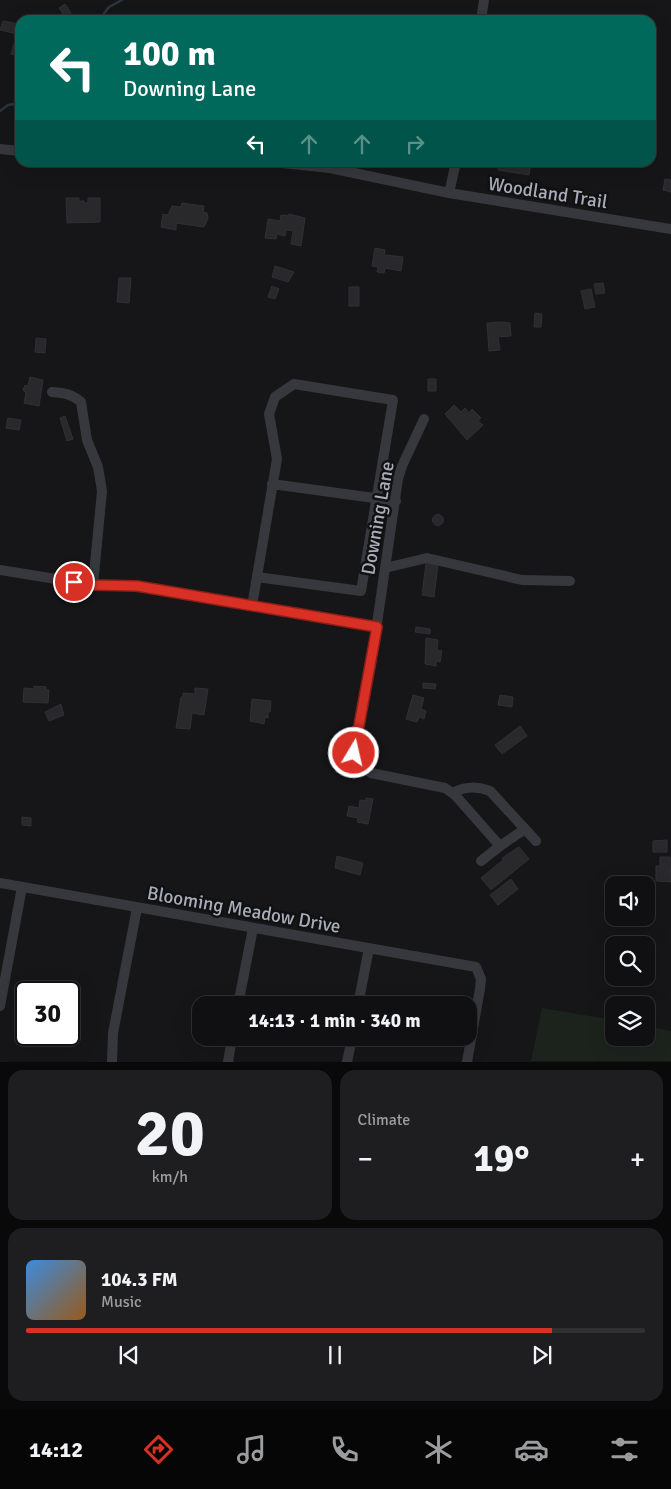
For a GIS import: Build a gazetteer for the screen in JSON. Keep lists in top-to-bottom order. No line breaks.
{"streets":{"street":["Woodland Trail","Downing Lane","Blooming Meadow Drive"]},"page":{"turn":["100 m","Downing Lane"],"limit":"30","trip":"14:13 · 1 min · 340 m","tile":[["20","km/h"],"Climate"],"heat":["−","19°","+"],"song":["104.3 FM","Music"],"tabs":"14:12"}}
